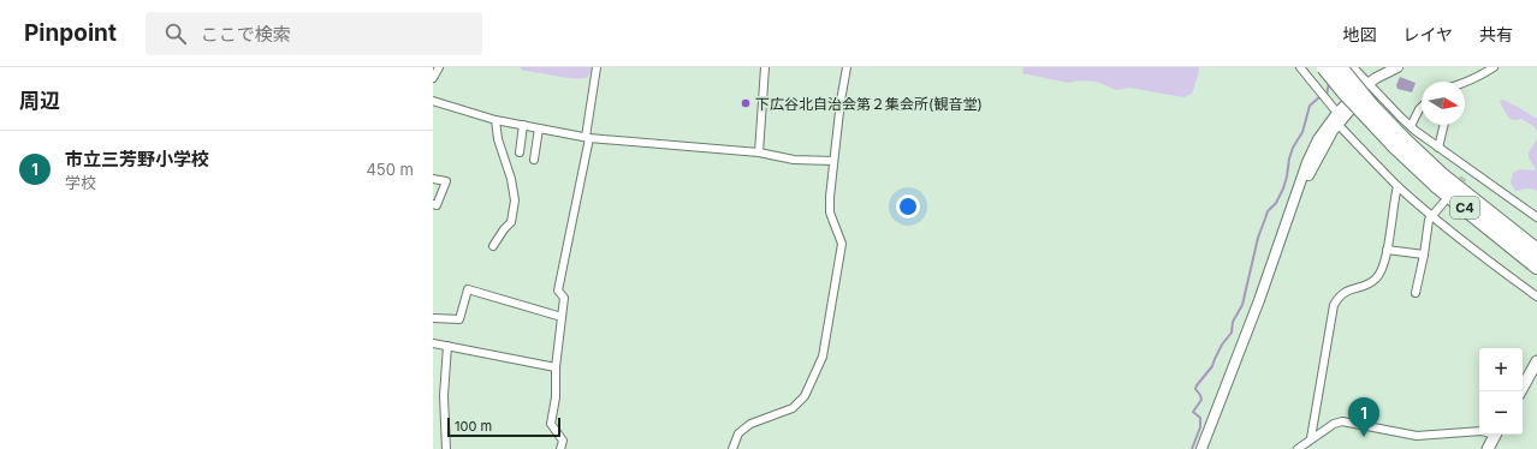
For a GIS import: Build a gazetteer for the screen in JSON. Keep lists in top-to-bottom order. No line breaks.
{"streets":{"highway":["C4"]},"places":["下広谷北自治会第２集会所(観音堂)"],"scale_bar":"100 m","north":"right","page":{"header":"Pinpoint","search":"ここで検索","nav":["地図","レイヤ","共有"],"heading":"周辺","list":[{"mark":"1","name":"市立三芳野小学校","note":"学校","value":"450 m"}],"map_buttons":["+","−"],"pins":"1","scale":"100 m"}}
